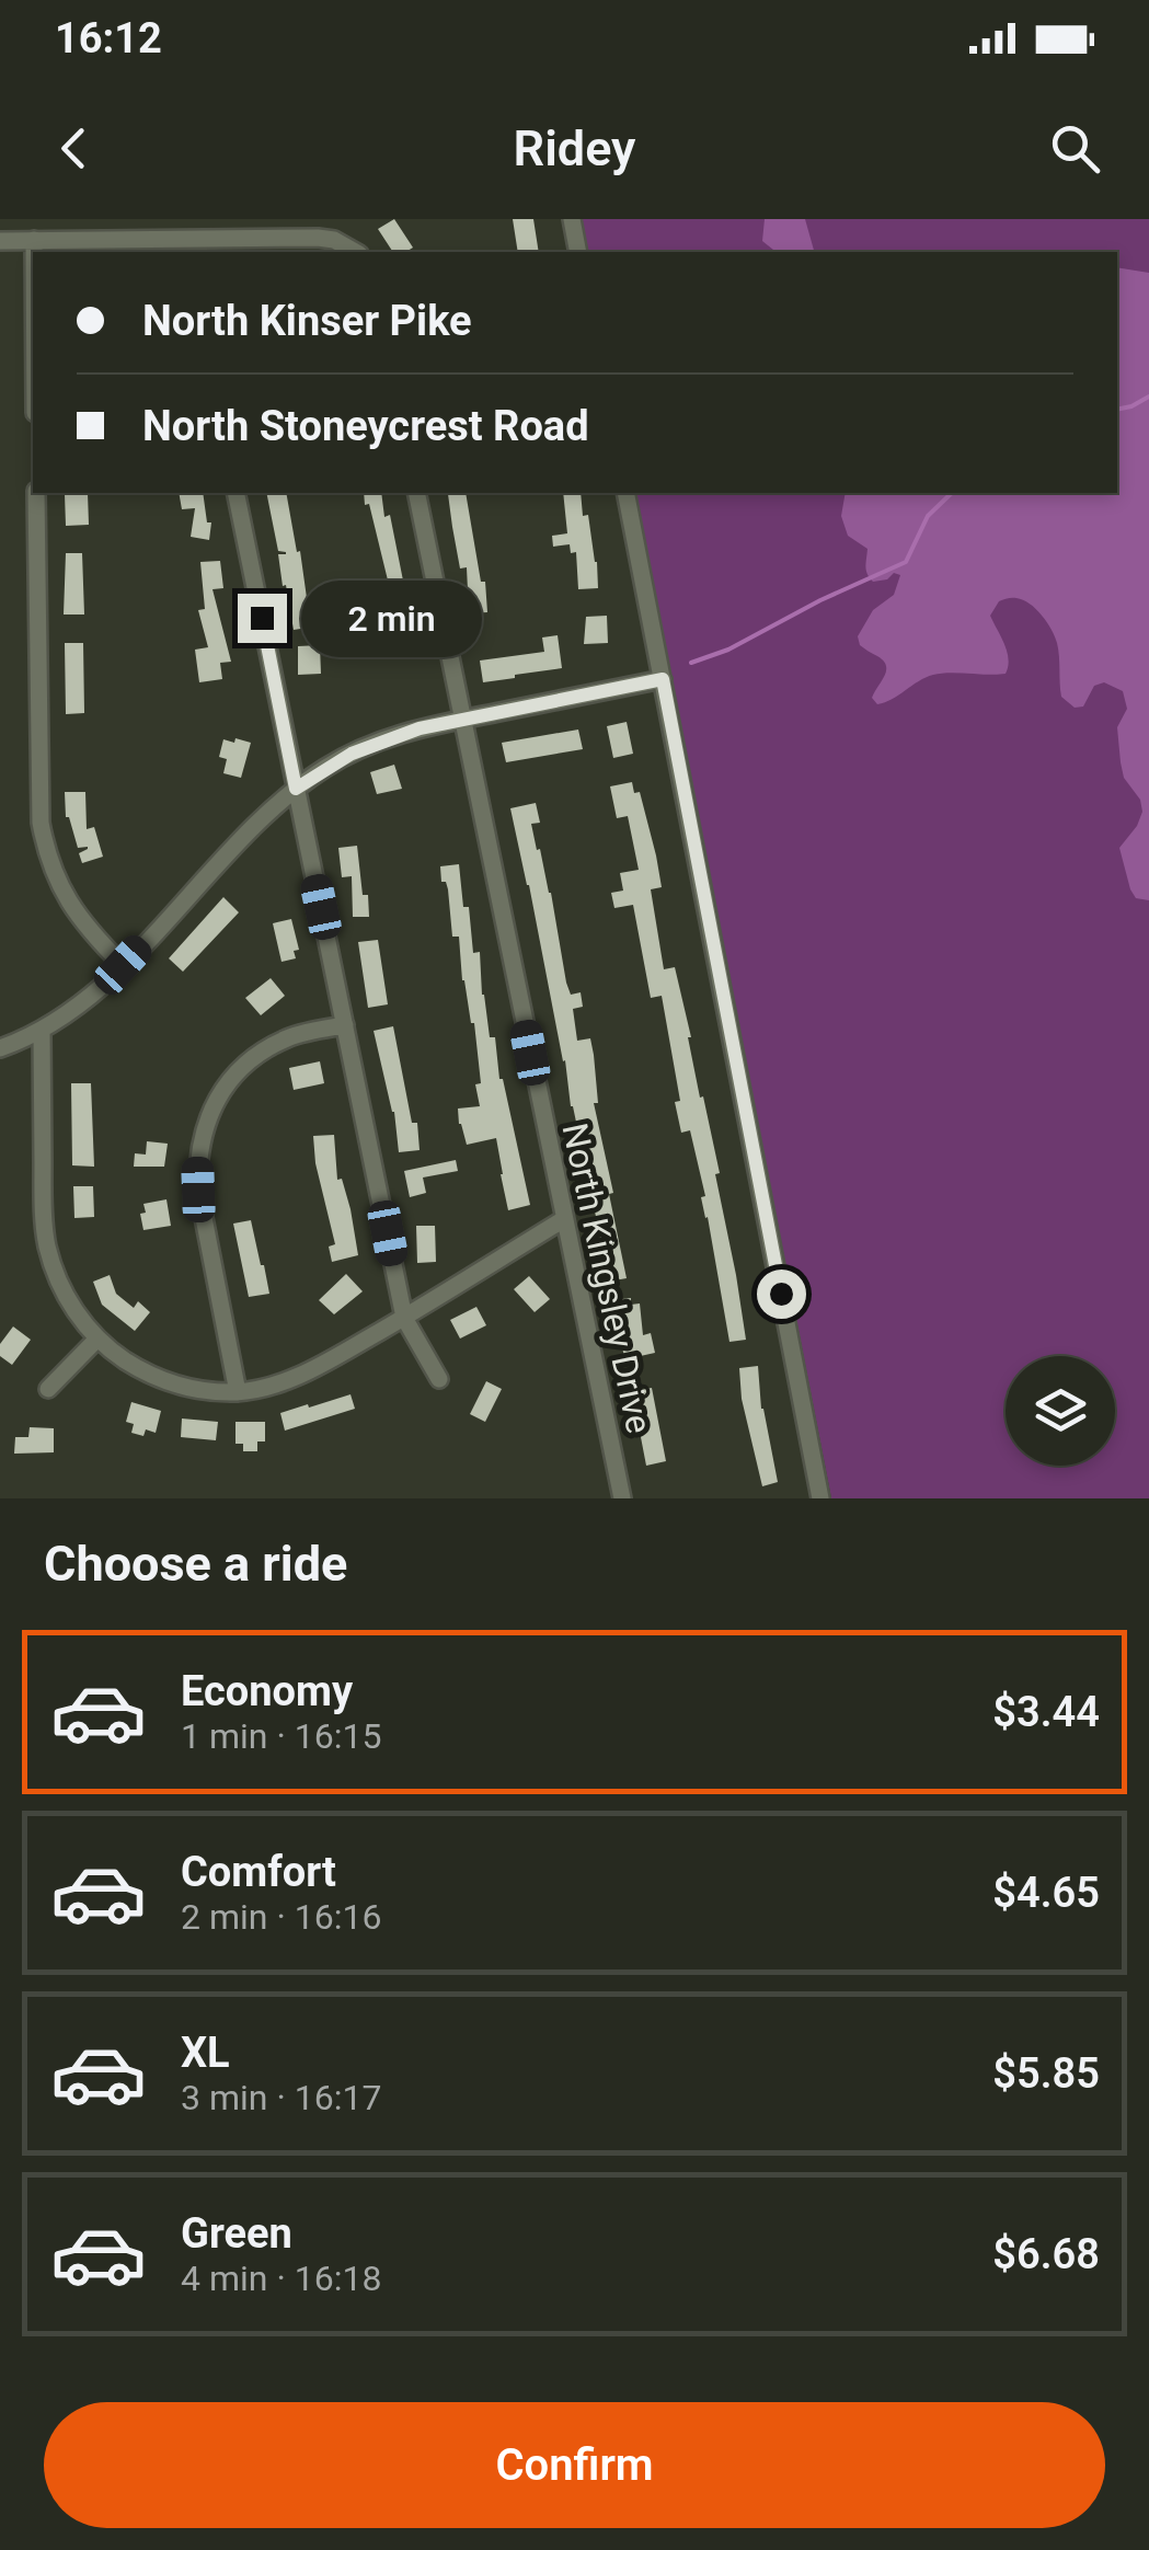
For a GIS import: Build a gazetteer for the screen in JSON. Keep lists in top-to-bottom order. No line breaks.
{"streets":{"street":["North Kingsley Drive"]},"page":{"status":"16:12","header":"Ridey","banner":["North Kinser Pike","North Stoneycrest Road"],"bubble":"2 min","heading":"Choose a ride","list":[{"name":"Economy","note":"1 min · 16:15","value":"$3.44"},{"name":"Comfort","note":"2 min · 16:16","value":"$4.65"},{"name":"XL","note":"3 min · 16:17","value":"$5.85"},{"name":"Green","note":"4 min · 16:18","value":"$6.68"}],"buttons":"Confirm"}}
